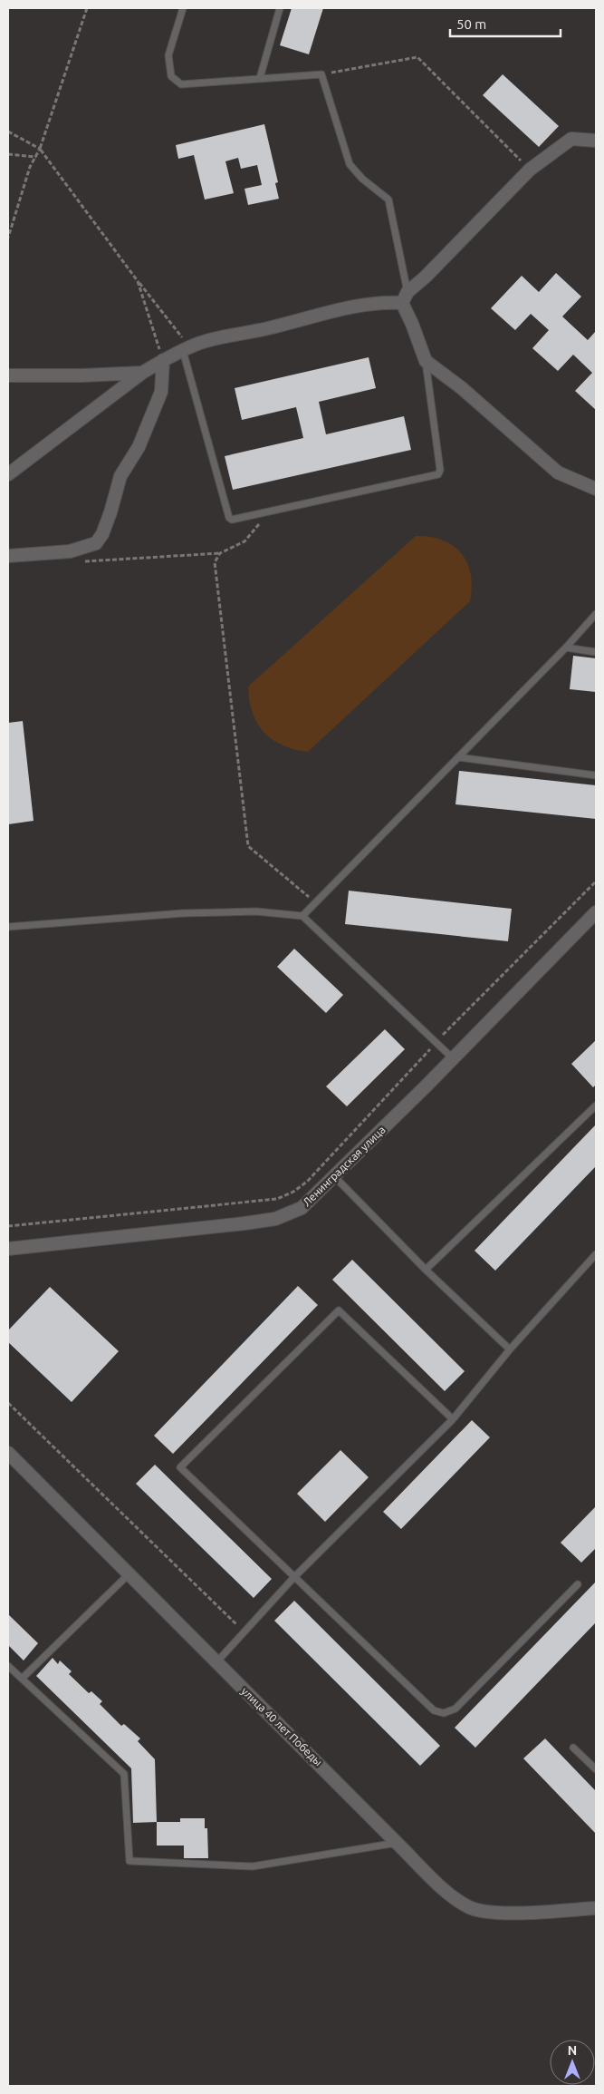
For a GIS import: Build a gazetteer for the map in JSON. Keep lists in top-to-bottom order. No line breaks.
{"streets":{"street":["Ленинградская улица","улица 40 лет Победы"]},"scale_bar":"50 m","north":"top"}
